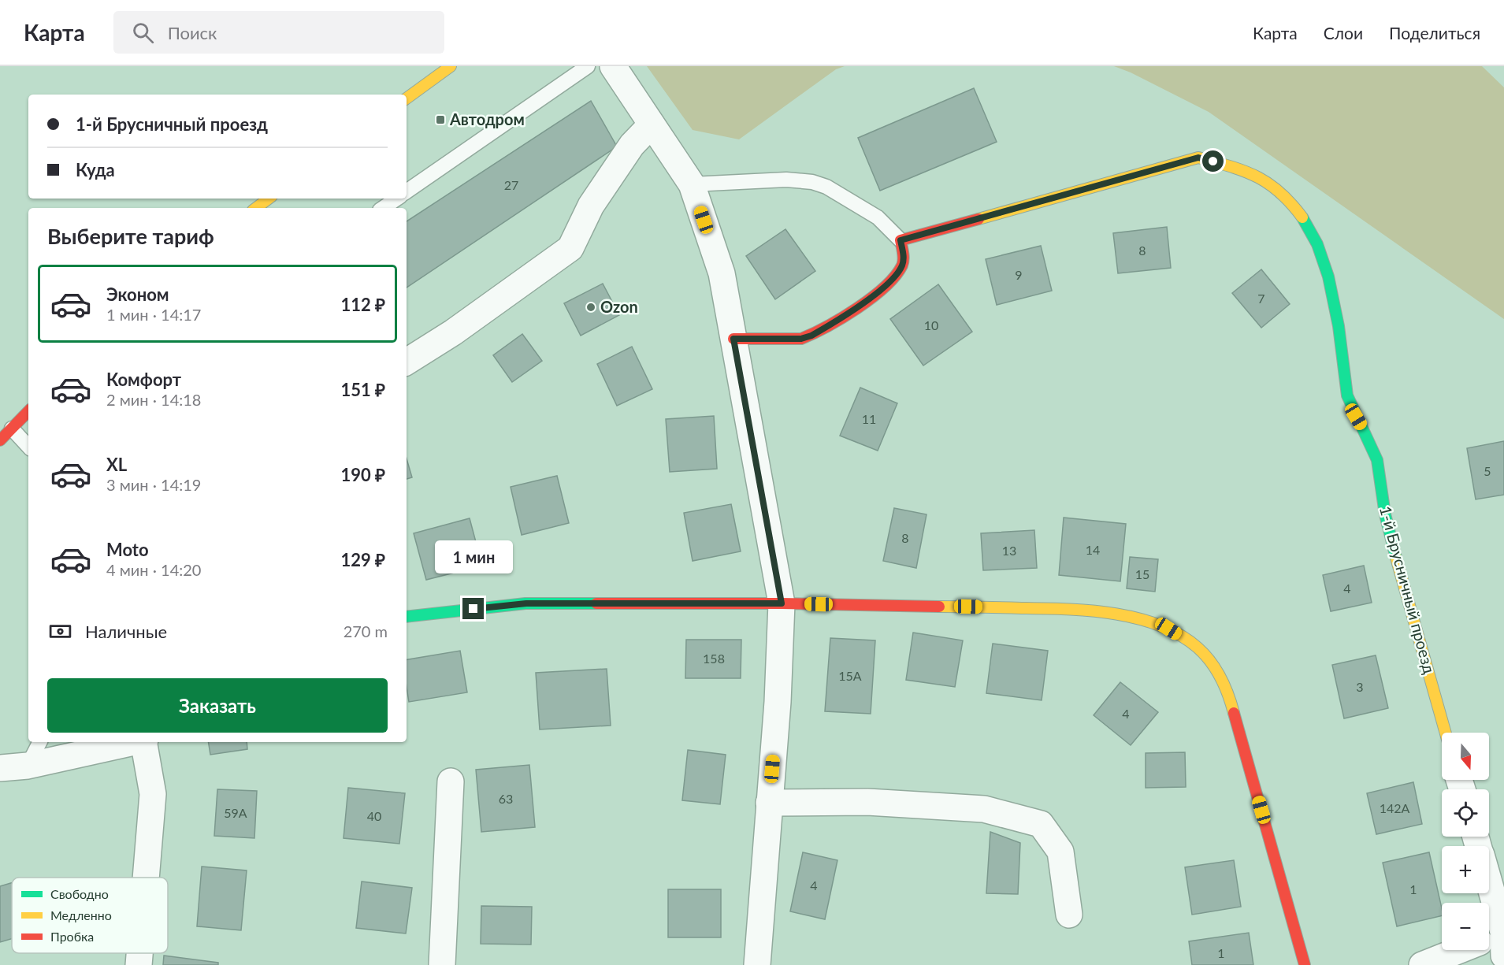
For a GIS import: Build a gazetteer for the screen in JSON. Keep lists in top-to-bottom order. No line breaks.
{"streets":{"street":["1-й Брусничный проезд"]},"places":{"transit":["Автодром"],"other":["Ozon"]},"house_numbers":["27","8","9","7","10","11","5","8","14","13","15","4","158","15А","3","4","63","142А","59А","40","4","1","1"],"legend":["Свободно","Медленно","Пробка"],"north":"bottom","page":{"header":"Карта","search":"Поиск","nav":["Карта","Слои","Поделиться"],"banner":["1-й Брусничный проезд","Куда"],"heading":"Выберите тариф","list":[{"name":"Эконом","note":"1 мин · 14:17","value":"112 ₽"},{"name":"Комфорт","note":"2 мин · 14:18","value":"151 ₽"},{"name":"XL","note":"3 мин · 14:19","value":"190 ₽"},{"name":"Moto","note":"4 мин · 14:20","value":"129 ₽"}],"bubble":"1 мин","pay":["Наличные","270 m"],"buttons":"Заказать","map_buttons":["+","−"]}}
